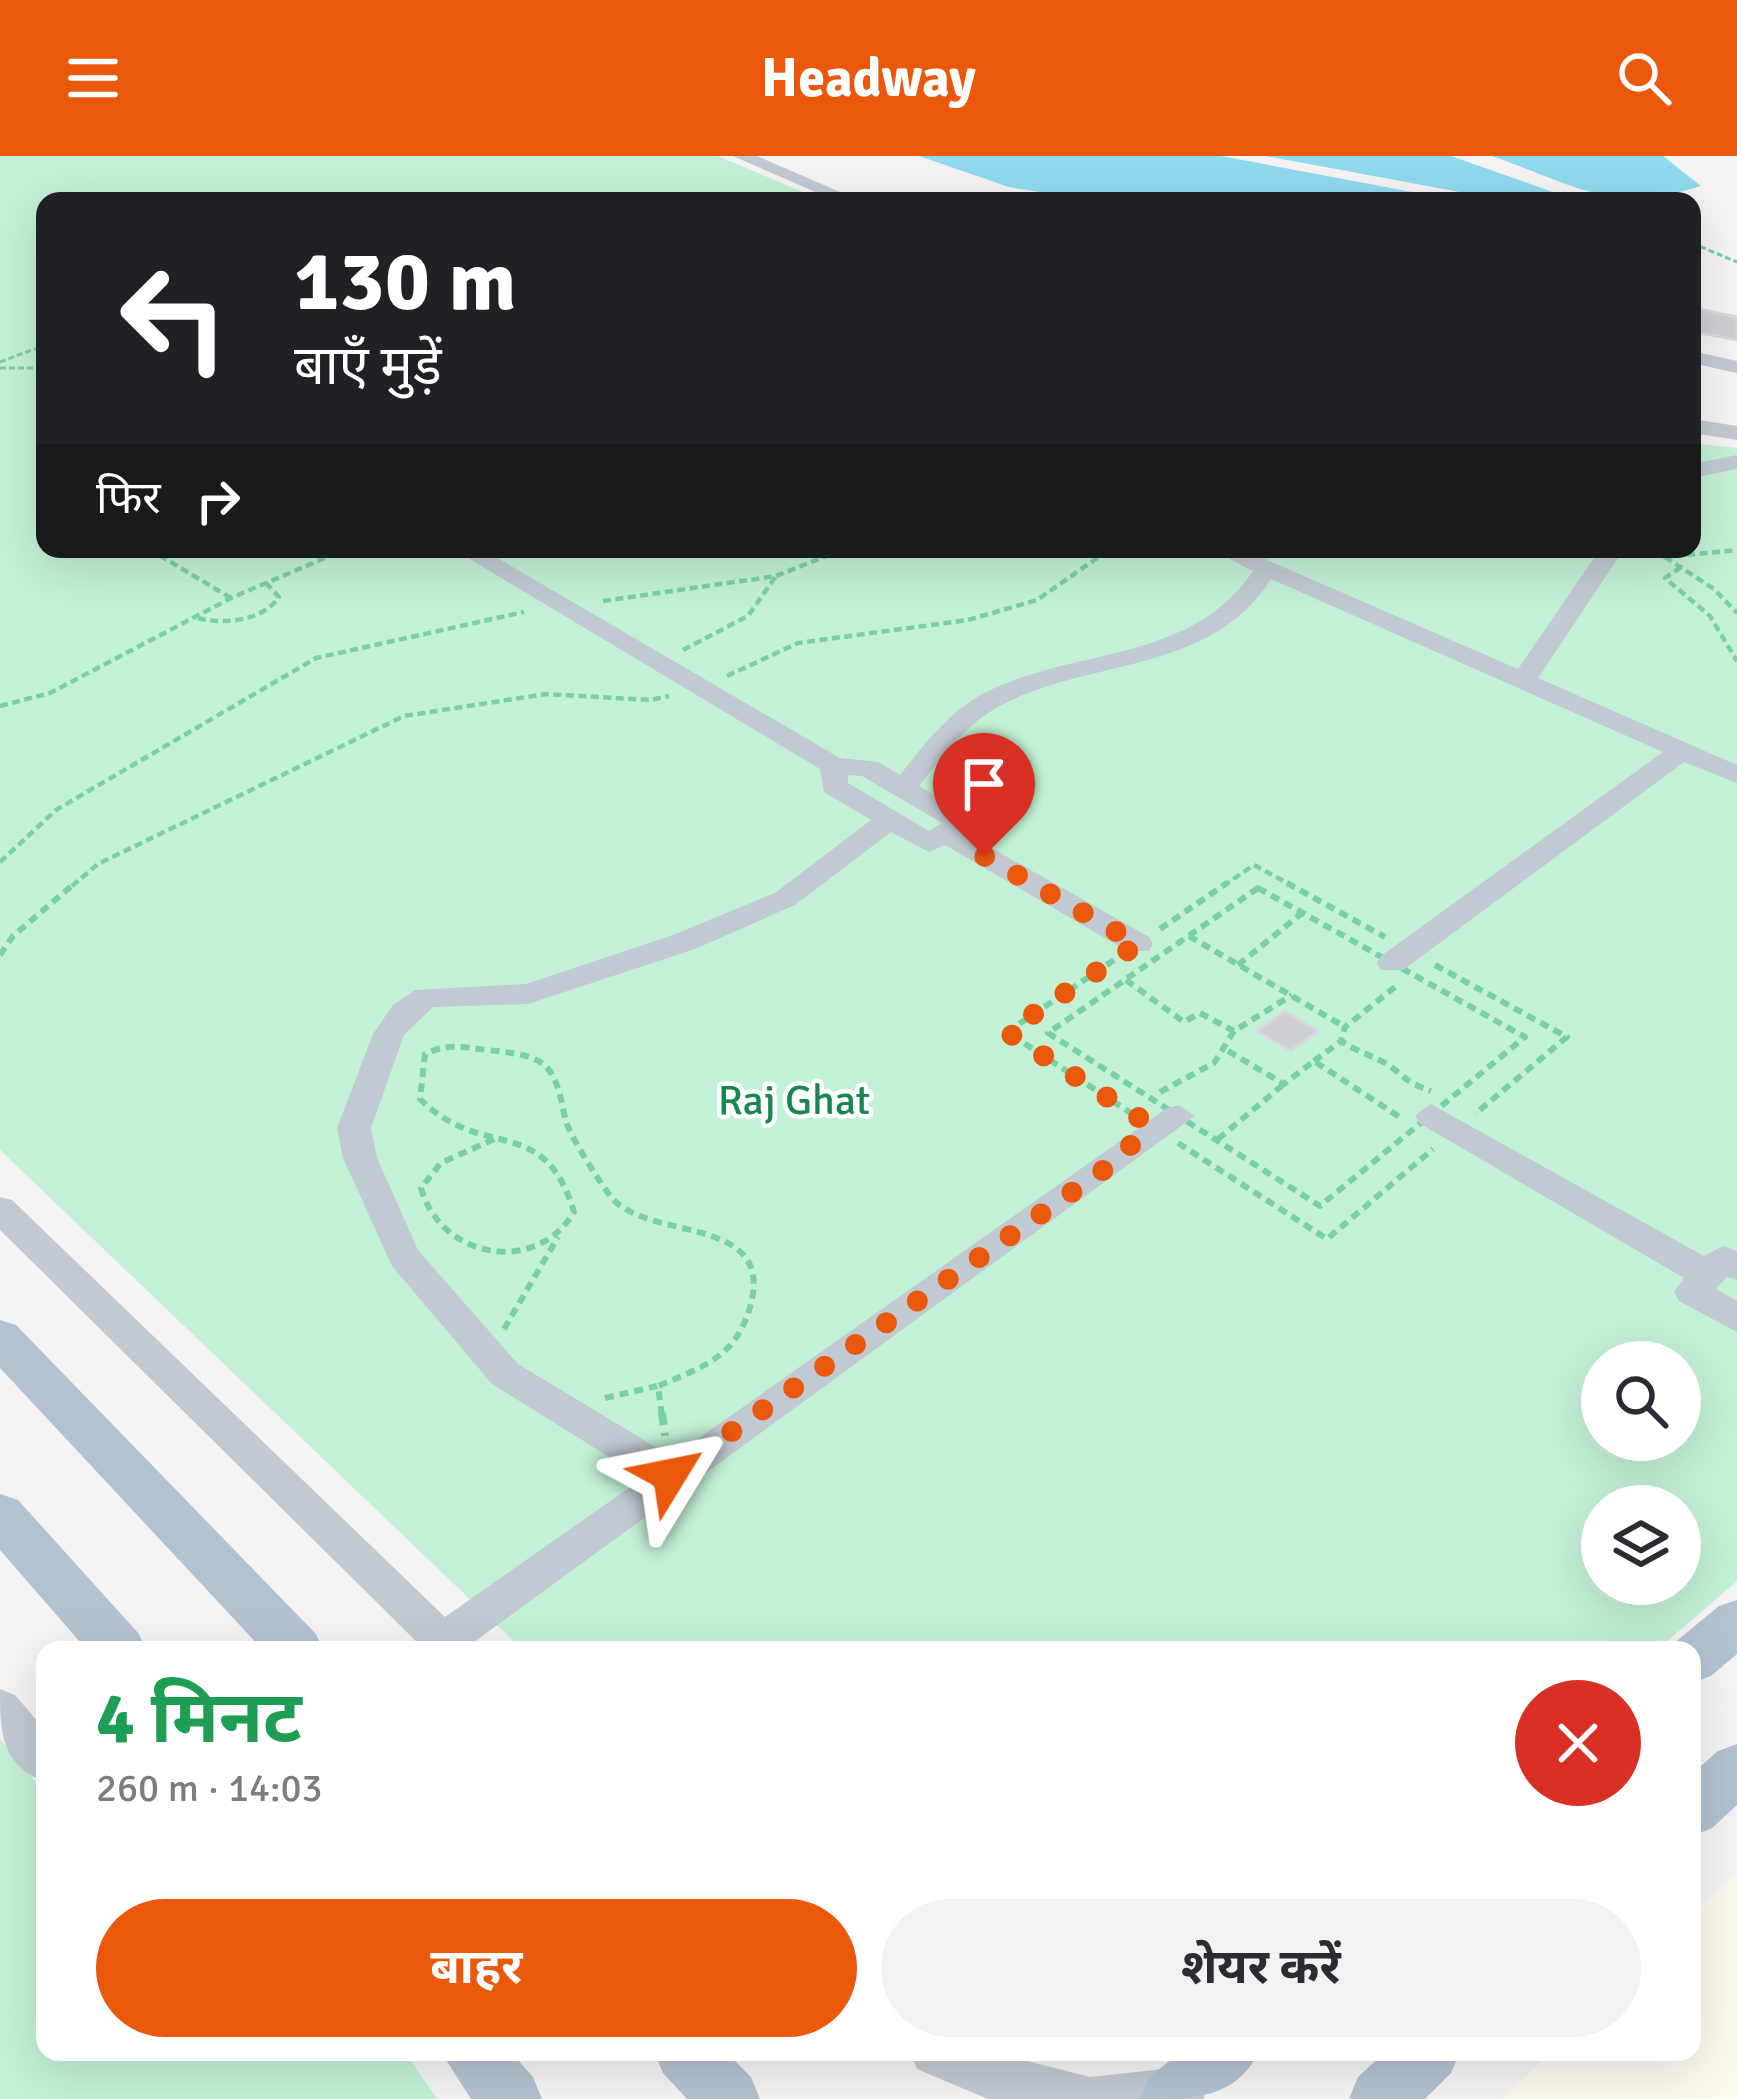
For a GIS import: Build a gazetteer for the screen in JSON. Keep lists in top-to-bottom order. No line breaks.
{"parks":["Raj Ghat"],"page":{"header":"Headway","turn":["130 m","बाएँ मुड़ें"],"then":"फिर","heading":["4 मिनट","260 m · 14:03"],"buttons":["बाहर","शेयर करें"]}}
